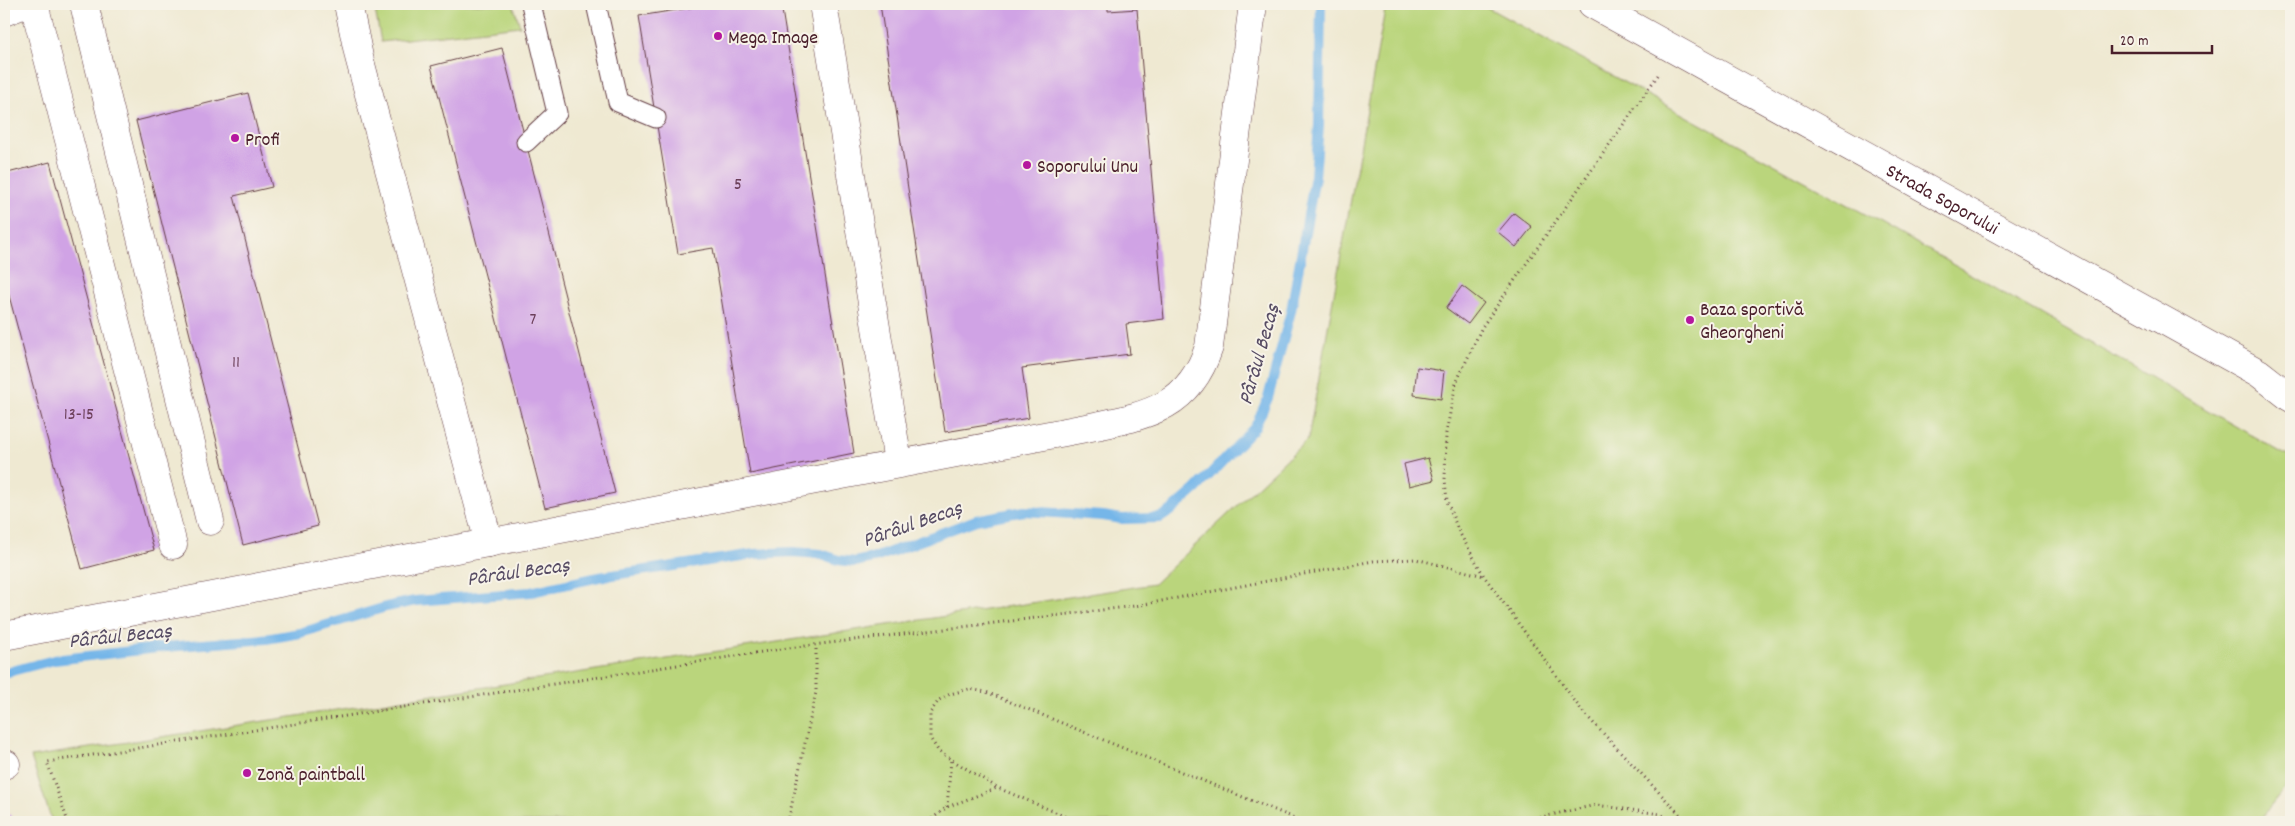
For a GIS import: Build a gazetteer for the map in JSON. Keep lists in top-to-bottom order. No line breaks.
{"streets":{"street":["Strada Soporului"]},"water":["Pârâul Becaș"],"places":["Mega Image","Profi","Soporului Unu","Baza sportivă Gheorgheni","Zonă paintball"],"house_numbers":["5","7","11","13-15"],"scale_bar":"20 m"}
